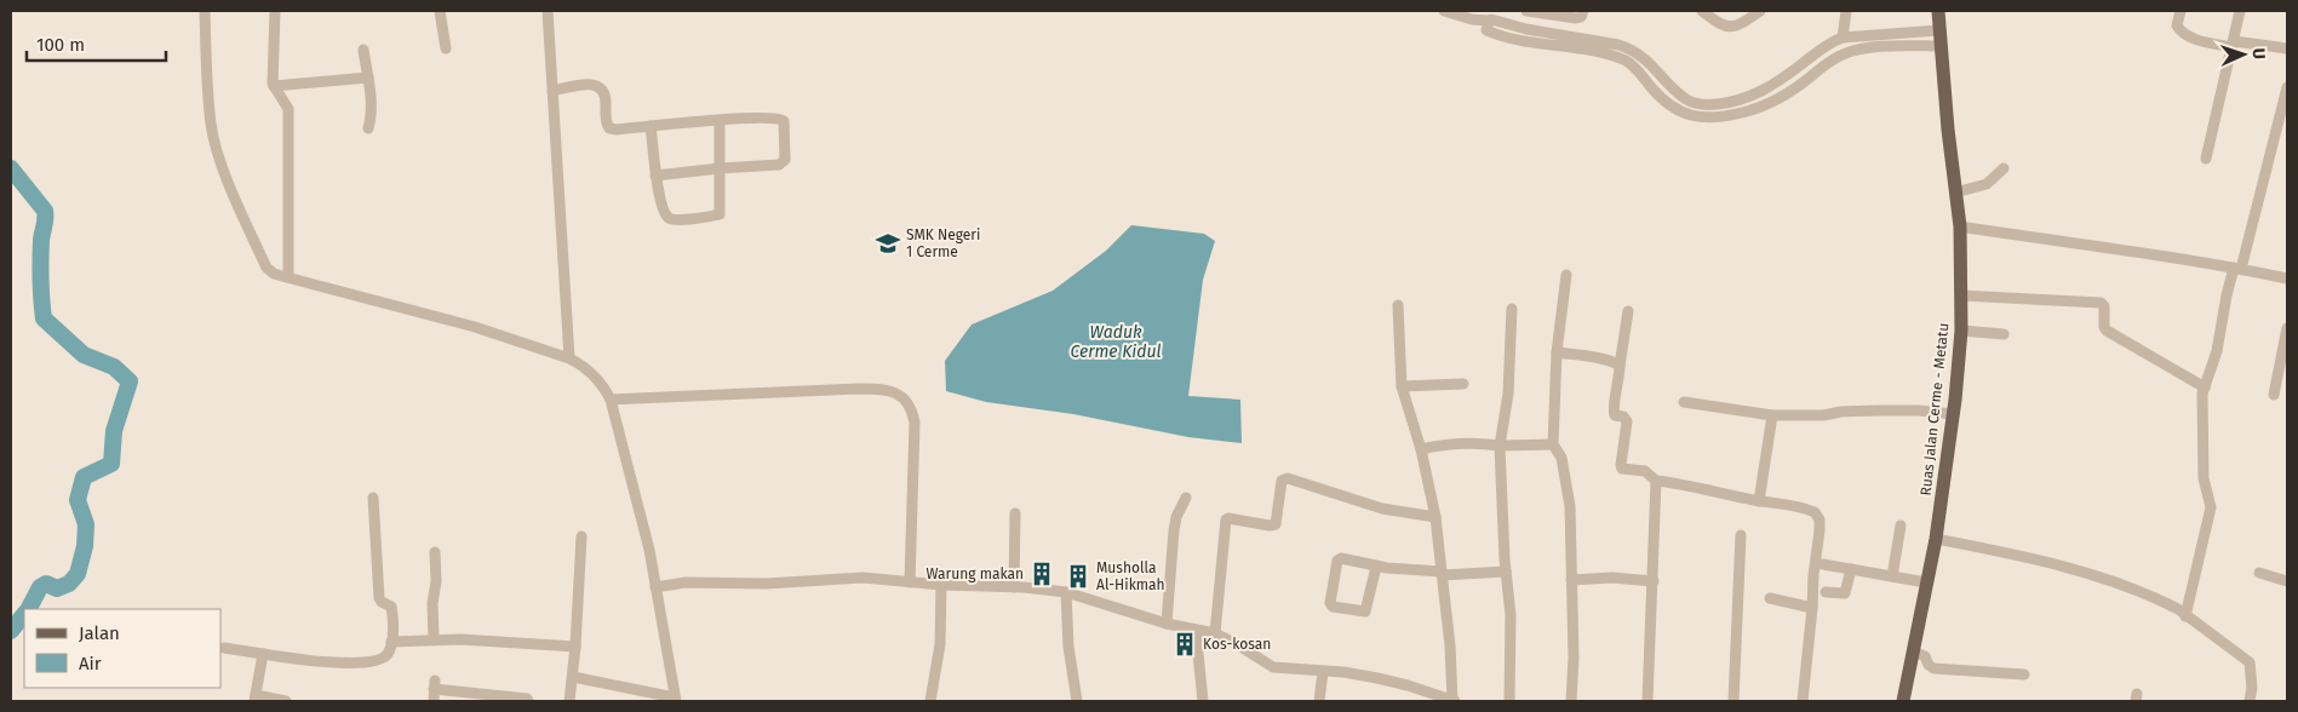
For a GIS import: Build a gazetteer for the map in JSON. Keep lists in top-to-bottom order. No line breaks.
{"streets":{"main road":["Ruas Jalan Cerme - Metatu"]},"water":["Waduk Cerme Kidul"],"places":{"school or university":["SMK Negeri 1 Cerme"],"building":["Warung makan","Musholla Al-Hikmah","Kos-kosan"]},"legend":["Jalan","Air"],"scale_bar":"100 m","north":"right"}
